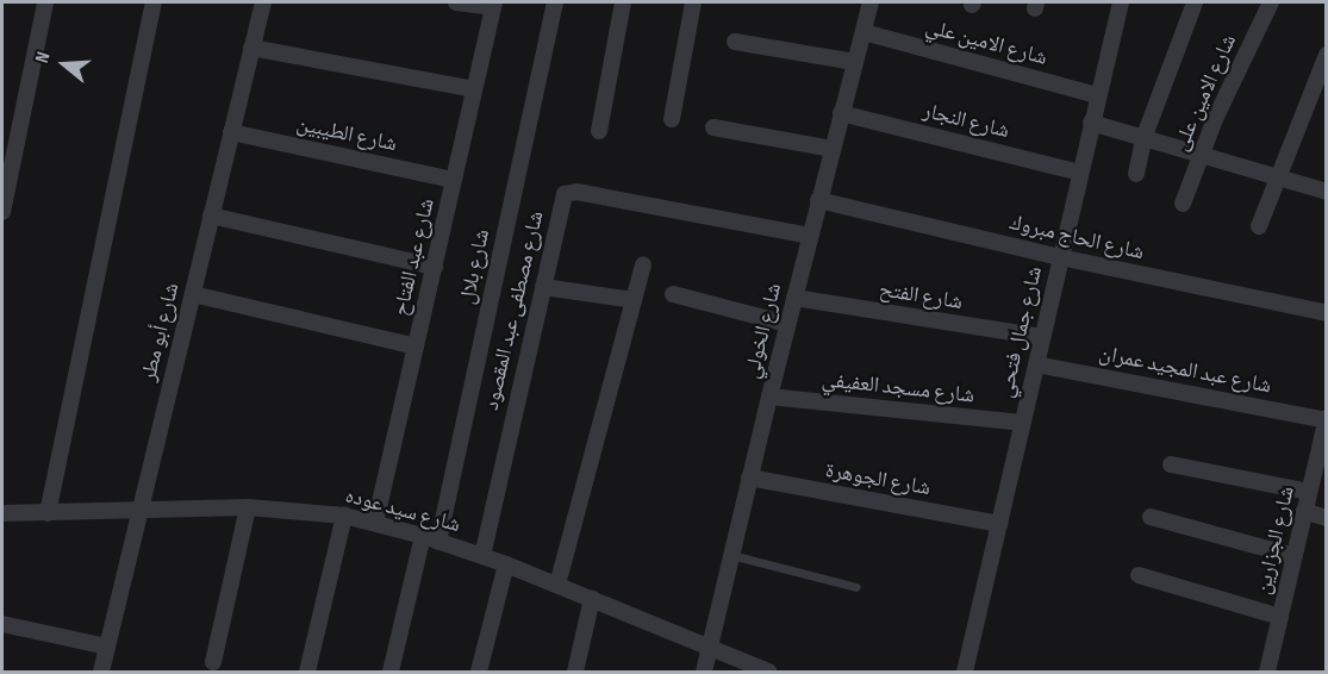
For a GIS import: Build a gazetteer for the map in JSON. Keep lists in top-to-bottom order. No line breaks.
{"streets":{"street":["شارع الامين علي","شارع الامين على","شارع النجار","شارع الطيبين","شارع الحاج مبروك","شارع عبد الفتاح","شارع بلال","شارع الفتح","شارع مصطفى عبد المقصود","شارع الخولي","شارع أبو مطر","شارع جمال فتحي","شارع عبد المجيد عمران","شارع مسجد العفيفي","شارع الجوهرة","شارع سيد عوده","شارع الجزارين"]},"crossings":[["شارع الامين علي","شارع الخولي"],["شارع الامين علي","شارع جمال فتحي"],["شارع النجار","شارع الخولي"],["شارع النجار","شارع جمال فتحي"],["شارع الطيبين","شارع عبد الفتاح"],["شارع الطيبين","شارع أبو مطر"],["شارع الحاج مبروك","شارع الخولي"],["شارع الحاج مبروك","شارع جمال فتحي"],["شارع عبد الفتاح","شارع سيد عوده"],["شارع بلال","شارع سيد عوده"],["شارع الفتح","شارع الخولي"],["شارع الفتح","شارع جمال فتحي"],["شارع مصطفى عبد المقصود","شارع الخولي"],["شارع مصطفى عبد المقصود","شارع سيد عوده"],["شارع الخولي","شارع مسجد العفيفي"],["شارع الخولي","شارع الجوهرة"],["شارع الخولي","شارع سيد عوده"],["شارع أبو مطر","شارع سيد عوده"],["شارع جمال فتحي","شارع عبد المجيد عمران"],["شارع جمال فتحي","شارع مسجد العفيفي"],["شارع جمال فتحي","شارع الجوهرة"],["شارع عبد المجيد عمران","شارع الجزارين"]],"north":"left"}
